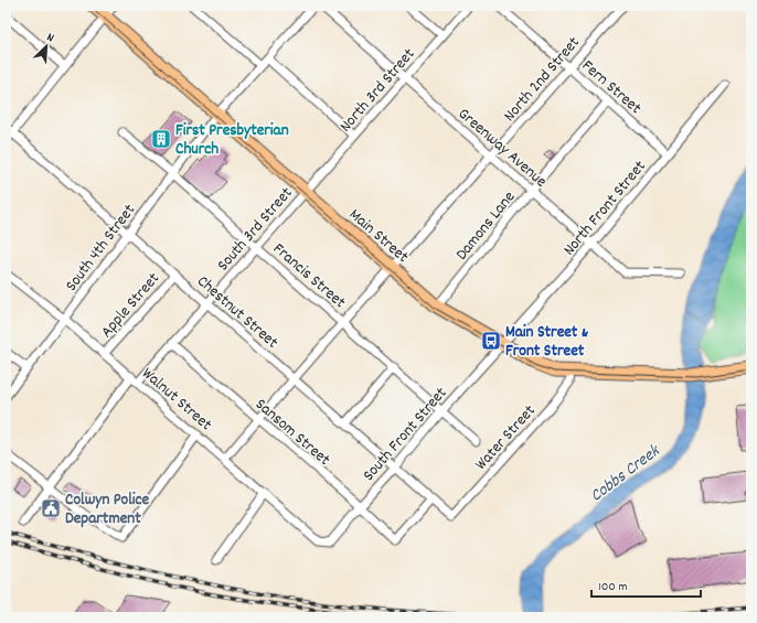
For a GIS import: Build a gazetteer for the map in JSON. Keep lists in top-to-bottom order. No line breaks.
{"streets":{"main road":["Main Street"],"street":["North 2nd Street","Fern Street","North 3rd Street","Greenway Avenue","North Front Street","Damons Lane","South 3rd Street","South 4th Street","Francis Street","Apple Street","Chestnut Street","Walnut Street","Sansom Street","South Front Street","Water Street"]},"crossings":[["North 2nd Street","Fern Street"],["North 2nd Street","Greenway Avenue"],["North 2nd Street","Main Street"],["North 2nd Street","Francis Street"],["North 2nd Street","Chestnut Street"],["North 2nd Street","Walnut Street"],["North 2nd Street","Sansom Street"],["Fern Street","North Front Street"],["Fern Street","Damons Lane"],["North 3rd Street","Greenway Avenue"],["North 3rd Street","South 3rd Street"],["North 3rd Street","Main Street"],["Greenway Avenue","North Front Street"],["Greenway Avenue","Damons Lane"],["North Front Street","Main Street"],["North Front Street","South Front Street"],["Damons Lane","Main Street"],["South 3rd Street","Main Street"],["South 3rd Street","Francis Street"],["South 3rd Street","Chestnut Street"],["South 3rd Street","Walnut Street"],["South 3rd Street","Sansom Street"],["Main Street","South 4th Street"],["Main Street","South Front Street"],["Main Street","Water Street"],["South 4th Street","Francis Street"],["South 4th Street","Chestnut Street"],["South 4th Street","Walnut Street"],["Francis Street","South Front Street"],["Apple Street","Chestnut Street"],["Apple Street","Walnut Street"],["Chestnut Street","Sansom Street"],["Chestnut Street","South Front Street"],["Chestnut Street","Water Street"],["Walnut Street","South Front Street"],["Sansom Street","South Front Street"]],"water":["Cobbs Creek"],"places":{"building":["First Presbyterian Church"],"bus stop":["Main Street & Front Street"],"public building":["Colwyn Police Department"]},"scale_bar":"100 m","north":"top right"}
